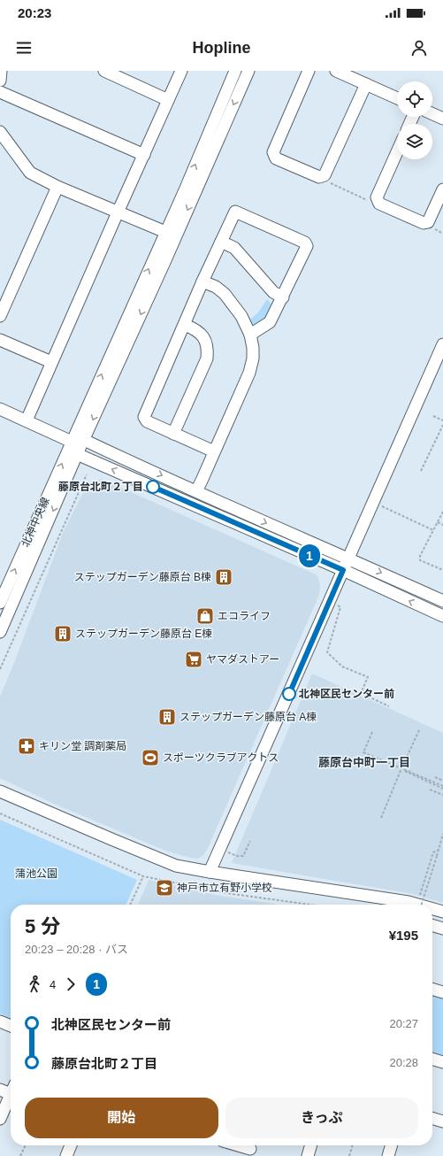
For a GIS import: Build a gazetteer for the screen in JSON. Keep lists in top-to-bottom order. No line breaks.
{"streets":{"street":["北神中央線"]},"districts":["藤原台中町一丁目"],"parks":["蒲池公園"],"places":{"other":["藤原台北町２丁目","北神区民センター前"],"building":["ステップガーデン藤原台 B棟","ステップガーデン藤原台 E棟","ステップガーデン藤原台 A棟"],"shop":["エコライフ"],"supermarket":["ヤマダストアー"],"pharmacy":["キリン堂 調剤薬局"],"sports":["スポーツクラブアクトス"],"school or university":["神戸市立有野小学校"]},"lines":["bus line 1"],"page":{"status":"20:23","header":"Hopline","on_map":"1","heading":["5 分","20:23 – 20:28 · バス","¥195"],"legs":["4","1"],"list":[{"name":"北神区民センター前","value":"20:27"},{"name":"藤原台北町２丁目","value":"20:28"}],"buttons":["開始","きっぷ"]}}
